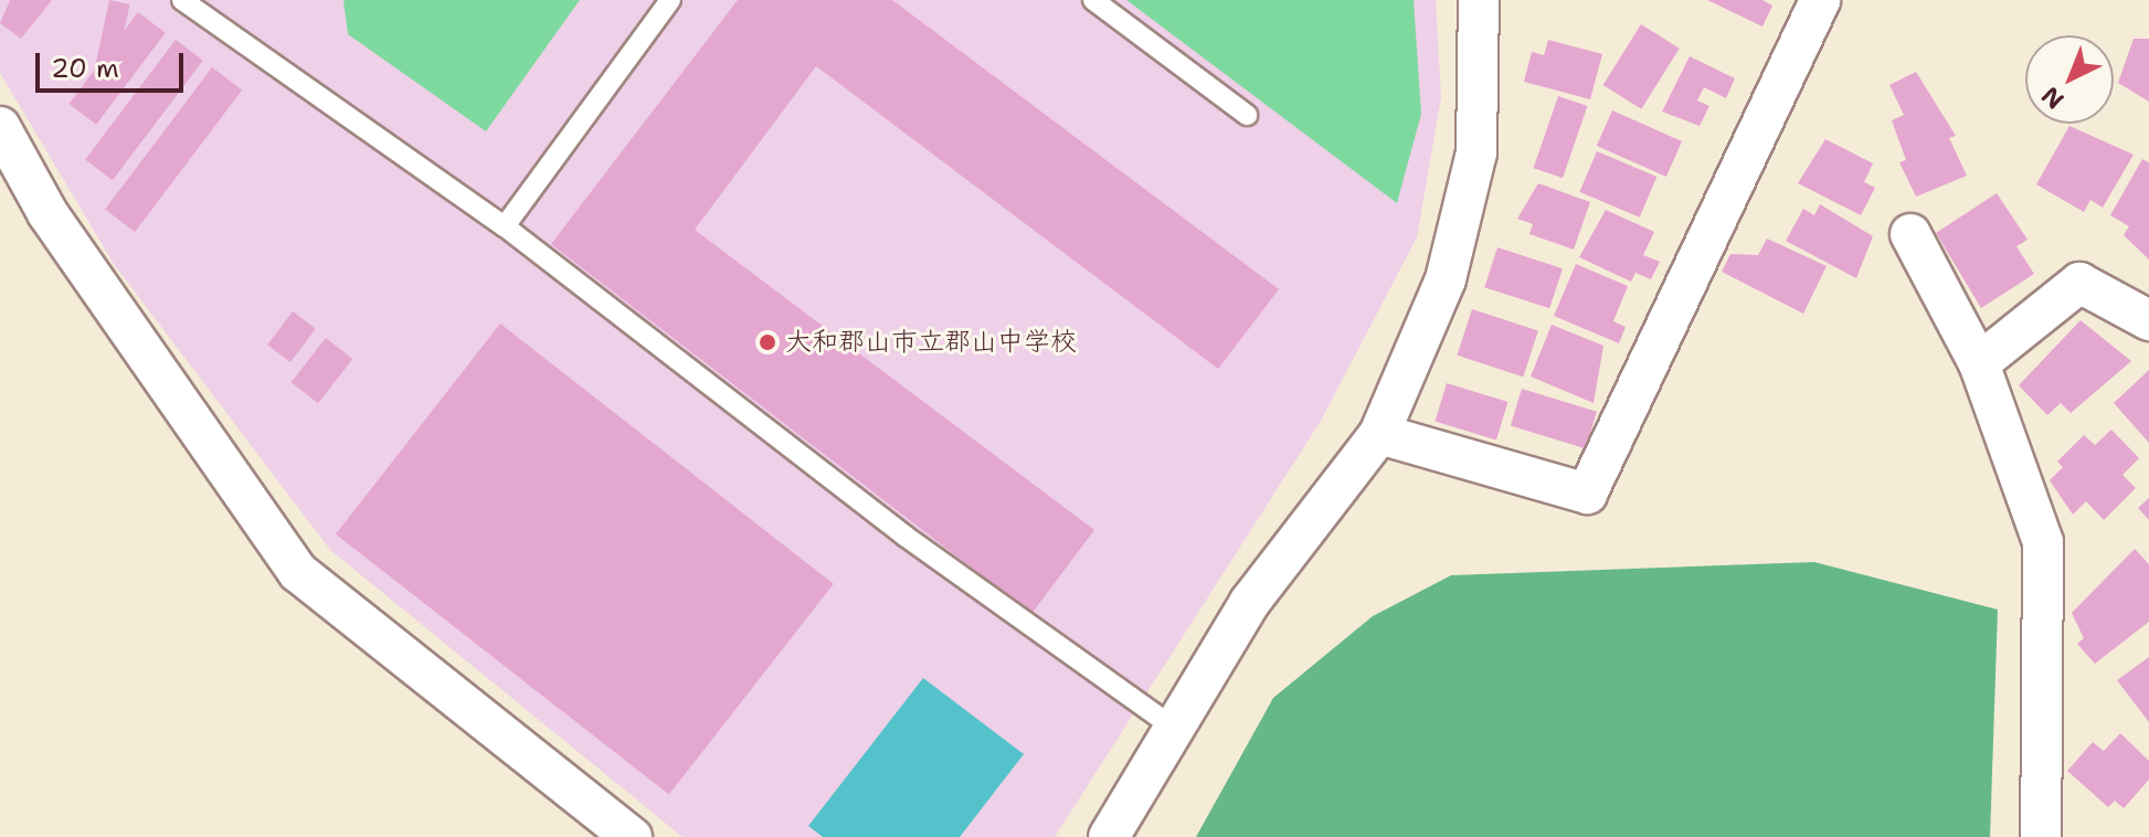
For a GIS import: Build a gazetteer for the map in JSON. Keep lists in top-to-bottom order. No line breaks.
{"places":["大和郡山市立郡山中学校"],"scale_bar":"20 m","north":"bottom left"}
